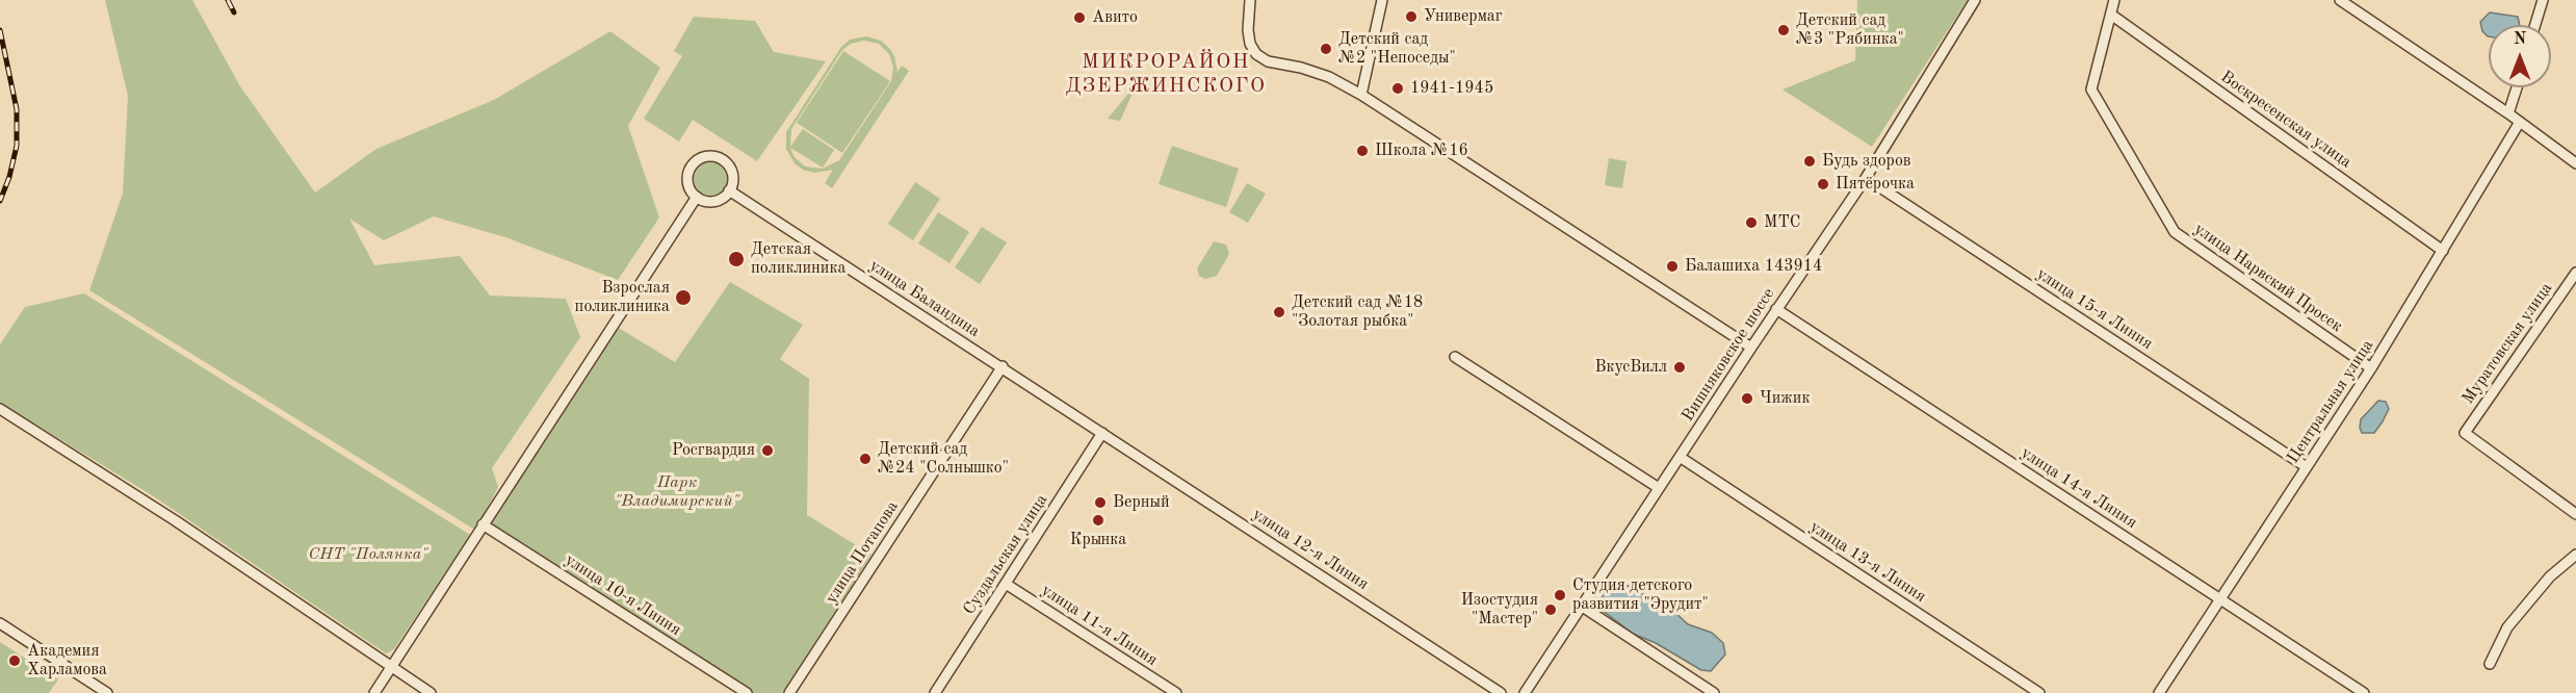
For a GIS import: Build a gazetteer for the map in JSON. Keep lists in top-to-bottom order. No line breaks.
{"streets":{"street":["Воскресенская улица","улица Нарвский Просек","улица Баландина","улица 15-я Линия","Муратовская улица","Вишняковское шоссе","Центральная улица","улица 14-я Линия","улица 12-я Линия","улица Потапова","Суздальская улица","улица 13-я Линия","улица 10-я Линия","улица 11-я Линия"]},"crossings":[["Воскресенская улица","улица Нарвский Просек"],["Воскресенская улица","Центральная улица"],["улица Нарвский Просек","Центральная улица"],["улица Баландина","улица 12-я Линия"],["улица Баландина","улица Потапова"],["улица Баландина","Суздальская улица"],["улица 15-я Линия","Вишняковское шоссе"],["улица 15-я Линия","Центральная улица"],["Вишняковское шоссе","улица 14-я Линия"],["Вишняковское шоссе","улица 13-я Линия"],["Центральная улица","улица 14-я Линия"],["улица 12-я Линия","Суздальская улица"],["Суздальская улица","улица 11-я Линия"]],"districts":["МИКРОРАЙОН ДЗЕРЖИНСКОГО"],"parks":["Парк \"Владимирский\"","СНТ \"Полянка\""],"places":["Универмаг","Авито","Детский сад №3 \"Рябинка\"","Детский сад №2 \"Непоседы\"","1941-1945","Школа №16","Будь здоров","Пятёрочка","МТС","Детская поликлиника","Балашиха 143914","Взрослая поликлиника","Детский сад №18 \"Золотая рыбка\"","ВкусВилл","Чижик","Росгвардия","Детский сад №24 \"Солнышко\"","Верный","Крынка","Студия детского развития \"Эрудит\"","Изостудия \"Мастер\"","Академия Харламова"],"north":"top"}
